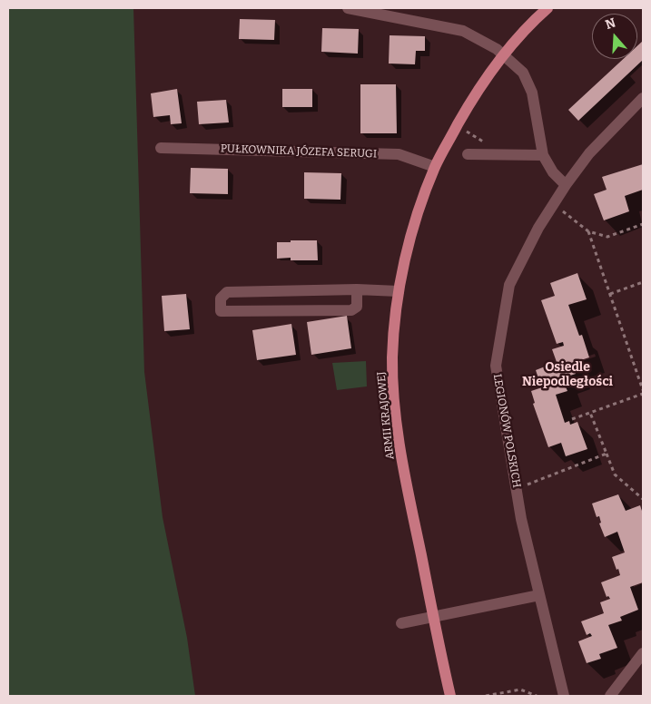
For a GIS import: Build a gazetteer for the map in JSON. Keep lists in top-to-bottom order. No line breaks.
{"streets":{"main road":["ARMII KRAJOWEJ"],"street":["PUŁKOWNIKA JÓZEFA SERUGI","LEGIONÓW POLSKICH"]},"crossings":[["PUŁKOWNIKA JÓZEFA SERUGI","ARMII KRAJOWEJ"]],"districts":["Osiedle Niepodległości"],"north":"top"}
